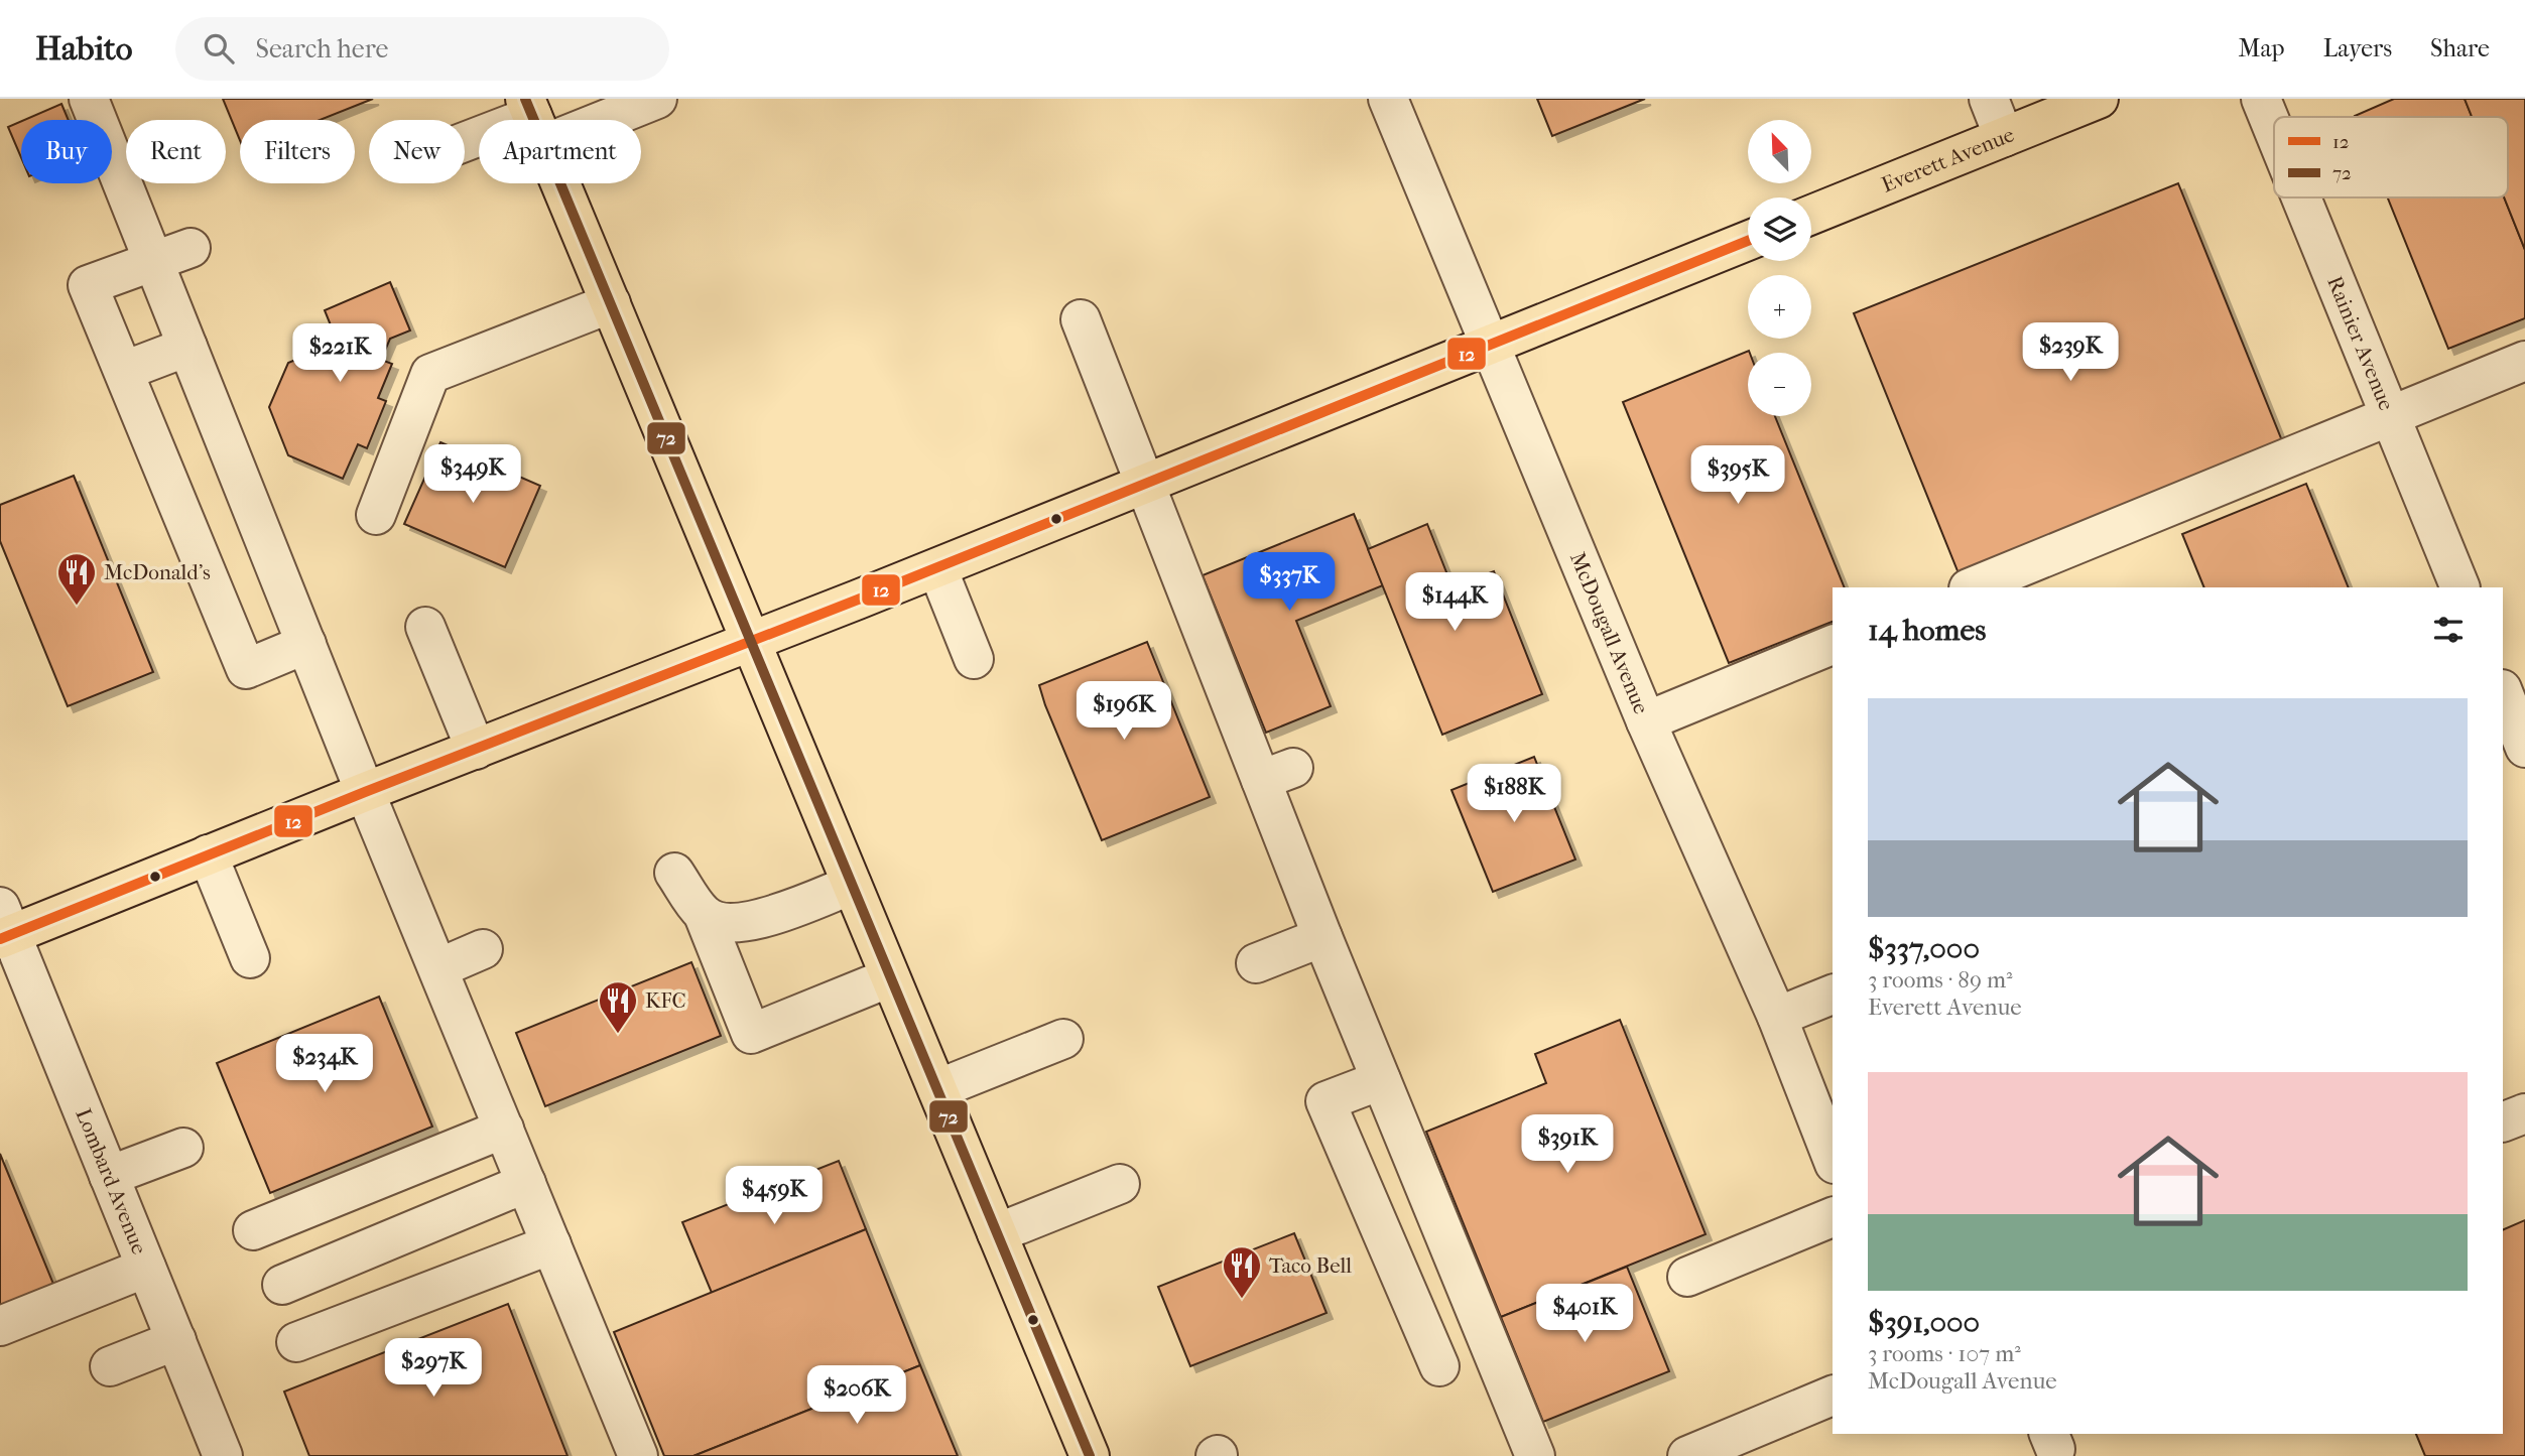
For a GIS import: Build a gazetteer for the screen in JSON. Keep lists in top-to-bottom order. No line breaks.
{"streets":{"main road":["Everett Avenue"],"street":["Rainier Avenue","McDougall Avenue","Lombard Avenue"]},"places":{"restaurant":["McDonald's","KFC","Taco Bell"]},"lines":["transit line 72","transit line 12"],"legend":["12","72"],"north":"top left","page":{"header":"Habito","search":"Search here","nav":["Map","Layers","Share"],"map_buttons":["+","−"],"chip":["Buy","Rent","Filters","New","Apartment"],"price":["$239K","$221K","$349K","$395K","$337K","$144K","$196K","$188K","$234K","$391K","$459K","$401K","$297K","$206K"],"heading":"14 homes","list":[{"name":"$337,000","note":"3 rooms · 89 m² · Everett Avenue"},{"name":"$391,000","note":"3 rooms · 107 m² · McDougall Avenue"}]}}
